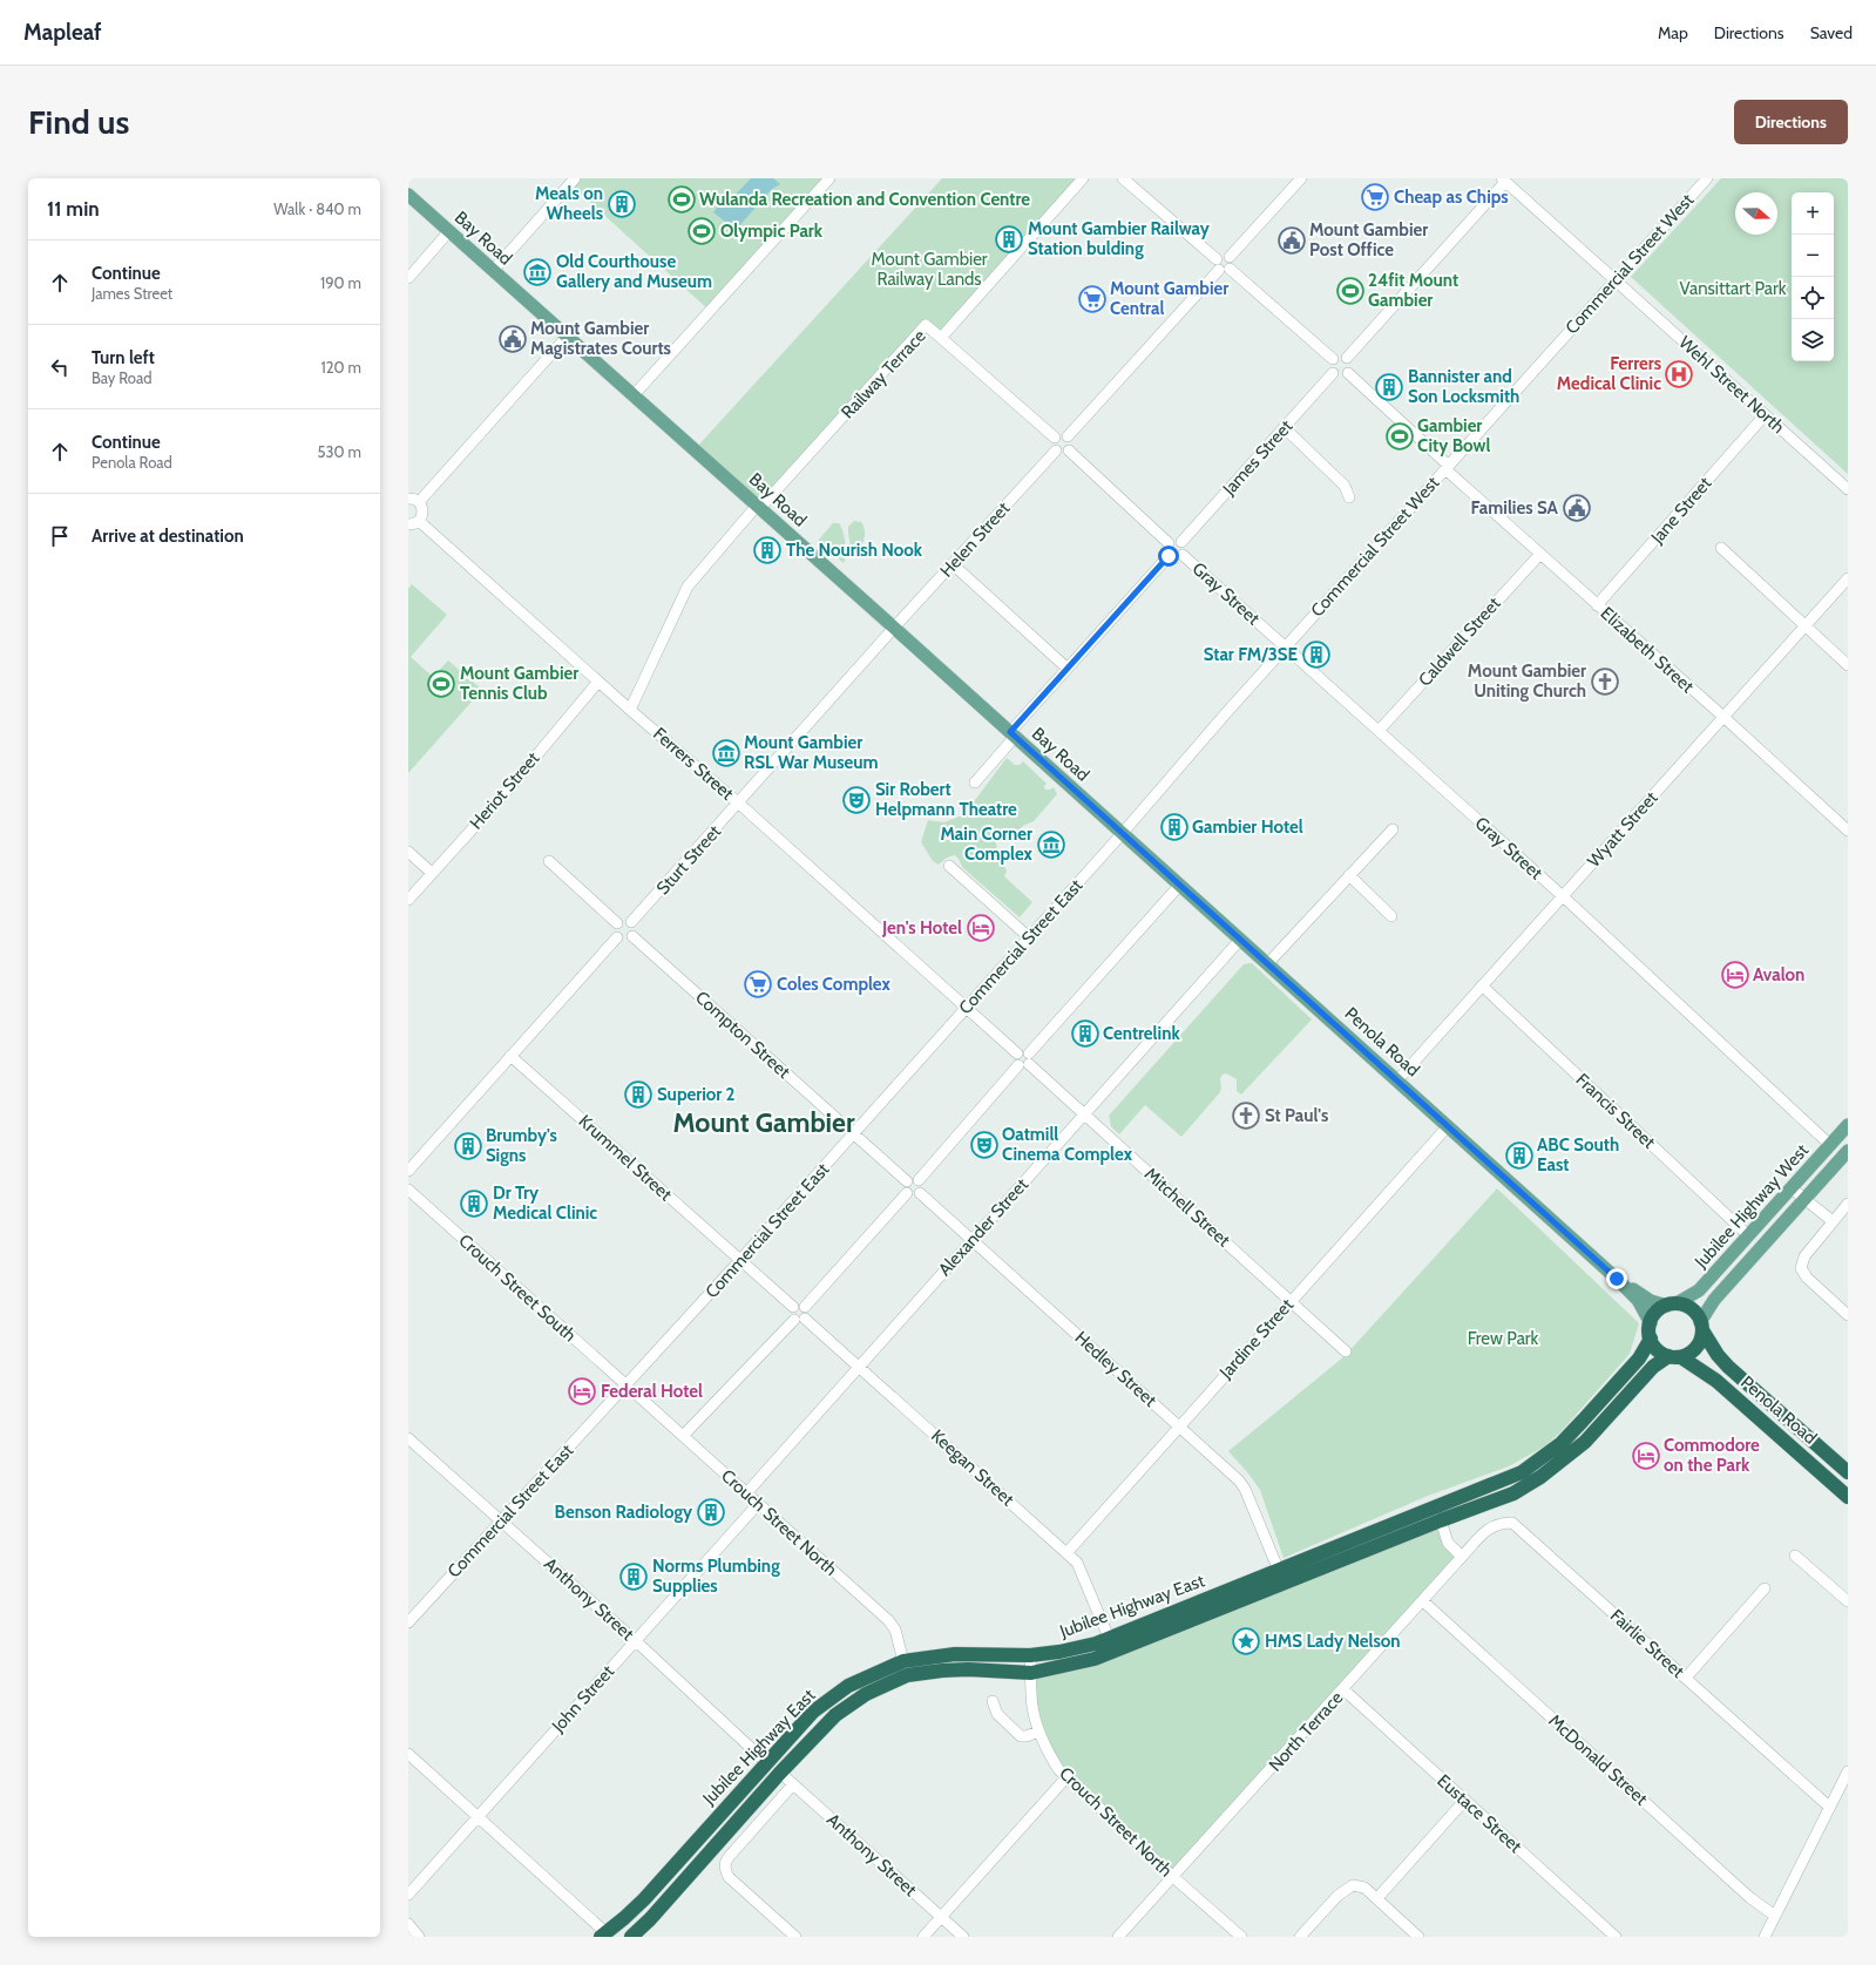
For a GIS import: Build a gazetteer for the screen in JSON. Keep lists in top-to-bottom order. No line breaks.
{"streets":{"highway":["Penola Road","Jubilee Highway East"],"main road":["Bay Road","Jubilee Highway West"],"street":["Commercial Street West","Railway Terrace","Wehl Street North","James Street","Jane Street","Helen Street","Gray Street","Caldwell Street","Elizabeth Street","Ferrers Street","Heriot Street","Wyatt Street","Sturt Street","Commercial Street East","Compton Street","Francis Street","Krummel Street","Mitchell Street","Alexander Street","Crouch Street South","Jardine Street","Hedley Street","Keegan Street","Crouch Street North","Anthony Street","Fairlie Street","John Street","North Terrace","McDonald Street","Eustace Street"]},"crossings":[["Bay Road","Commercial Street West"],["Bay Road","Railway Terrace"],["Bay Road","Helen Street"],["Bay Road","Sturt Street"],["Bay Road","Commercial Street East"],["Bay Road","Penola Road"],["Commercial Street West","Wehl Street North"],["Commercial Street West","Gray Street"],["Commercial Street West","Elizabeth Street"],["Commercial Street West","Commercial Street East"],["Commercial Street West","Penola Road"],["Wehl Street North","Jane Street"],["James Street","Gray Street"],["James Street","Elizabeth Street"],["Jane Street","Elizabeth Street"],["Helen Street","Sturt Street"],["Gray Street","Caldwell Street"],["Gray Street","Wyatt Street"],["Gray Street","Jubilee Highway West"],["Caldwell Street","Elizabeth Street"],["Elizabeth Street","Wyatt Street"],["Ferrers Street","Heriot Street"],["Ferrers Street","Sturt Street"],["Ferrers Street","Commercial Street East"],["Ferrers Street","Mitchell Street"],["Wyatt Street","Penola Road"],["Wyatt Street","Francis Street"],["Sturt Street","Compton Street"],["Commercial Street East","Compton Street"],["Commercial Street East","Penola Road"],["Commercial Street East","Krummel Street"],["Commercial Street East","Mitchell Street"],["Commercial Street East","Crouch Street South"],["Commercial Street East","Crouch Street North"],["Commercial Street East","Anthony Street"],["Penola Road","Jubilee Highway West"],["Penola Road","Alexander Street"],["Penola Road","Jardine Street"],["Penola Road","Jubilee Highway East"],["Francis Street","Jubilee Highway West"],["Jubilee Highway West","Jubilee Highway East"],["Mitchell Street","Alexander Street"],["Mitchell Street","Jardine Street"],["Alexander Street","Hedley Street"],["Alexander Street","Keegan Street"],["Alexander Street","Crouch Street North"],["Crouch Street South","Crouch Street North"],["Jardine Street","Hedley Street"],["Jardine Street","Keegan Street"],["Hedley Street","Jubilee Highway East"],["Keegan Street","Jubilee Highway East"],["Crouch Street North","Jubilee Highway East"],["Crouch Street North","John Street"],["Crouch Street North","North Terrace"],["Anthony Street","Jubilee Highway East"],["Anthony Street","John Street"],["Fairlie Street","North Terrace"],["North Terrace","McDonald Street"],["North Terrace","Eustace Street"]],"districts":["Mount Gambier"],"parks":["Mount Gambier Railway Lands","Vansittart Park","Frew Park"],"places":{"supermarket":["Cheap as Chips","Mount Gambier Central","Coles Complex"],"sports":["Wulanda Recreation and Convention Centre","Olympic Park","24fit Mount Gambier","Gambier City Bowl","Mount Gambier Tennis Club"],"building":["Meals on Wheels","Mount Gambier Railway Station bulding","Bannister and Son Locksmith","The Nourish Nook","Star FM/3SE","Gambier Hotel","Centrelink","Superior 2","Brumby's Signs","ABC South East","Dr Try Medical Clinic","Benson Radiology","Norms Plumbing Supplies"],"public building":["Mount Gambier Post Office","Mount Gambier Magistrates Courts","Families SA"],"museum":["Old Courthouse Gallery and Museum","Mount Gambier RSL War Museum","Main Corner Complex"],"hospital":["Ferrers Medical Clinic"],"church":["Mount Gambier Uniting Church","St Paul's"],"theatre":["Sir Robert Helpmann Theatre","Oatmill Cinema Complex"],"hotel":["Jen's Hotel","Avalon","Federal Hotel","Commodore on the Park"],"place":["HMS Lady Nelson"]},"north":"right","page":{"header":"Mapleaf","nav":["Map","Directions","Saved"],"buttons":"Directions","title":"Find us","heading":["11 min","Walk · 840 m"],"map_buttons":["+","−"],"list":[["Continue","James Street","190 m"],["Turn left","Bay Road","120 m"],["Continue","Penola Road","530 m"],"Arrive at destination"]}}
